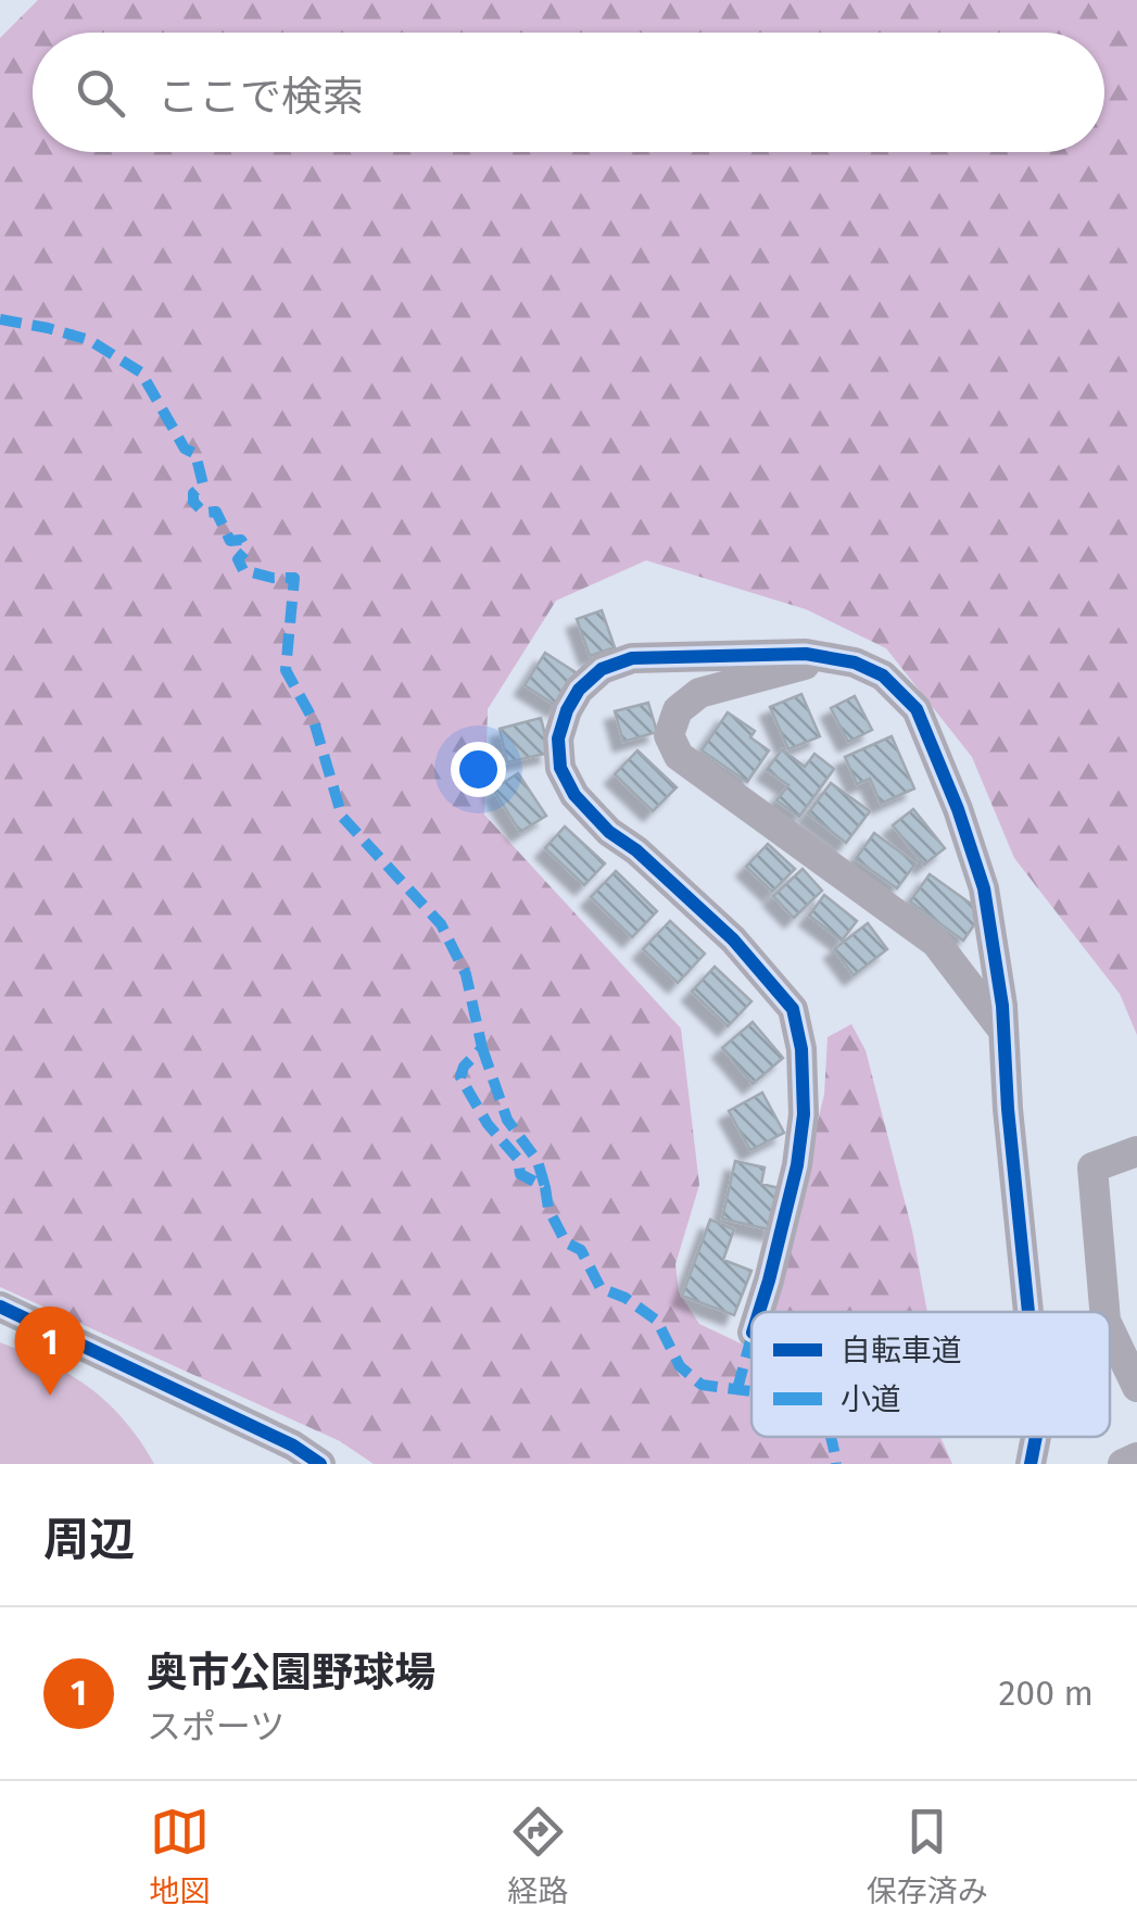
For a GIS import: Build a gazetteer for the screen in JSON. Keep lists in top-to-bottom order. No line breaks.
{"legend":["自転車道","小道"],"page":{"search":"ここで検索","pins":"1","heading":"周辺","list":[{"mark":"1","name":"奥市公園野球場","note":"スポーツ","value":"200 m"}],"nav":["地図","経路","保存済み"]}}
